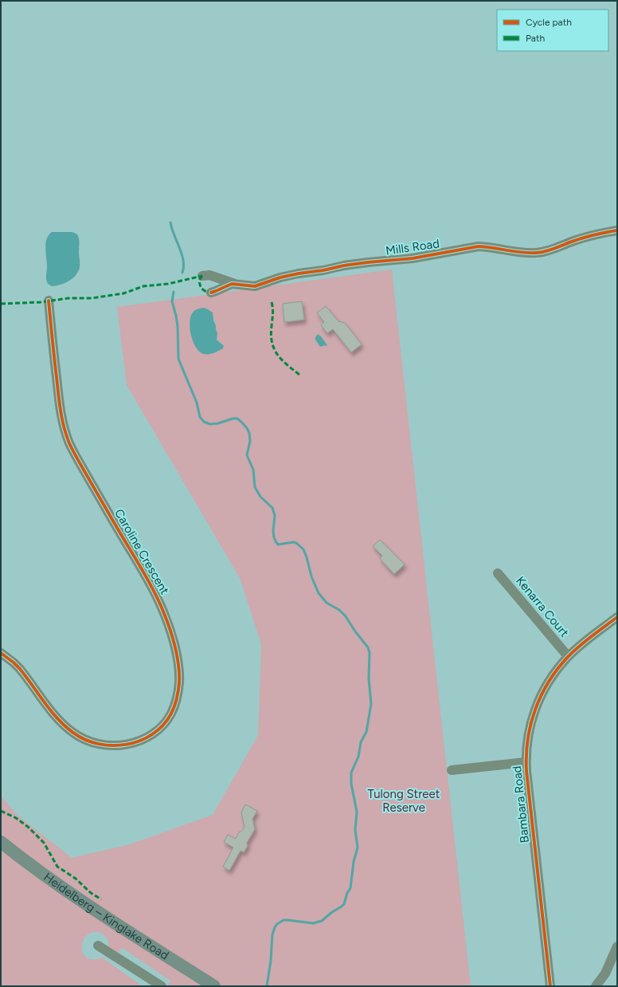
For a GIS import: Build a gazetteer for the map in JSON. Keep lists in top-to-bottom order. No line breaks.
{"streets":{"main road":["Heidelberg – Kinglake Road"],"street":["Mills Road","Caroline Crescent","Kenarra Court","Bambara Road"]},"crossings":[["Kenarra Court","Bambara Road"]],"parks":["Tulong Street Reserve"],"legend":["Cycle path","Path"]}
